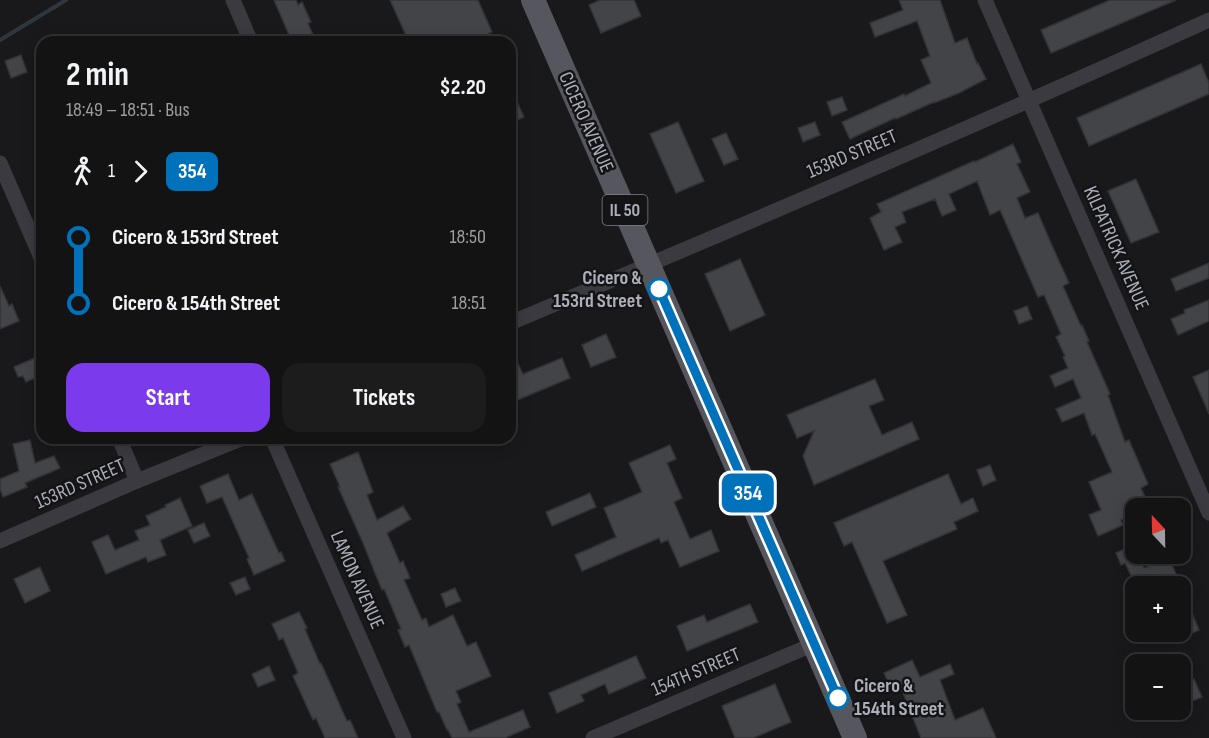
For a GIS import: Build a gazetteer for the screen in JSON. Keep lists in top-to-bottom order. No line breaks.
{"streets":{"main road":["CICERO AVENUE","IL 50"],"street":["153RD STREET","KILPATRICK AVENUE","LAMON AVENUE","154TH STREET"]},"crossings":[["CICERO AVENUE","153RD STREET"],["CICERO AVENUE","154TH STREET"],["153RD STREET","KILPATRICK AVENUE"]],"places":["Cicero & 153rd Street","Cicero & 154th Street"],"lines":["bus line 354"],"north":"top","page":{"on_map":"354","heading":["2 min","18:49 – 18:51 · Bus","$2.20"],"legs":["1","354"],"list":[{"name":"Cicero & 153rd Street","value":"18:50"},{"name":"Cicero & 154th Street","value":"18:51"}],"buttons":["Start","Tickets"],"map_buttons":["+","−"]}}
